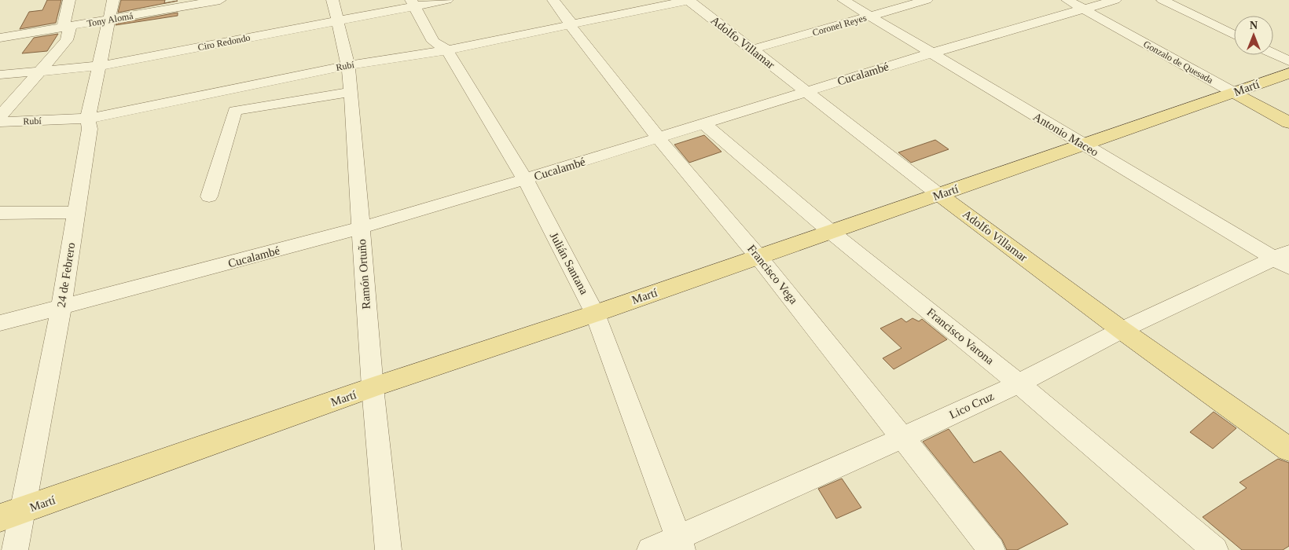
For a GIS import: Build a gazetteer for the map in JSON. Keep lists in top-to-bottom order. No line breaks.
{"streets":{"main road":["Adolfo Villamar","Gonzalo de Quesada","Martí"],"street":["Tony Alomá","Coronel Reyes","Ciro Redondo","Rubí","Cucalambé","Antonio Maceo","Julián Santana","Ramón Ortuño","Francisco Vega","24 de Febrero","Francisco Varona","Lico Cruz"]},"crossings":[["Tony Alomá","24 de Febrero"],["Coronel Reyes","Adolfo Villamar"],["Coronel Reyes","Antonio Maceo"],["Ciro Redondo","Julián Santana"],["Ciro Redondo","Ramón Ortuño"],["Ciro Redondo","24 de Febrero"],["Adolfo Villamar","Rubí"],["Adolfo Villamar","Cucalambé"],["Adolfo Villamar","Martí"],["Adolfo Villamar","Lico Cruz"],["Gonzalo de Quesada","Cucalambé"],["Gonzalo de Quesada","Martí"],["Rubí","Julián Santana"],["Rubí","Ramón Ortuño"],["Rubí","Francisco Vega"],["Rubí","24 de Febrero"],["Cucalambé","Antonio Maceo"],["Cucalambé","Julián Santana"],["Cucalambé","Ramón Ortuño"],["Cucalambé","Francisco Vega"],["Cucalambé","24 de Febrero"],["Cucalambé","Francisco Varona"],["Martí","Antonio Maceo"],["Martí","Julián Santana"],["Martí","Ramón Ortuño"],["Martí","Francisco Vega"],["Martí","24 de Febrero"],["Martí","Francisco Varona"],["Antonio Maceo","Lico Cruz"],["Julián Santana","Lico Cruz"],["Francisco Vega","Lico Cruz"],["Francisco Varona","Lico Cruz"]],"north":"top"}
